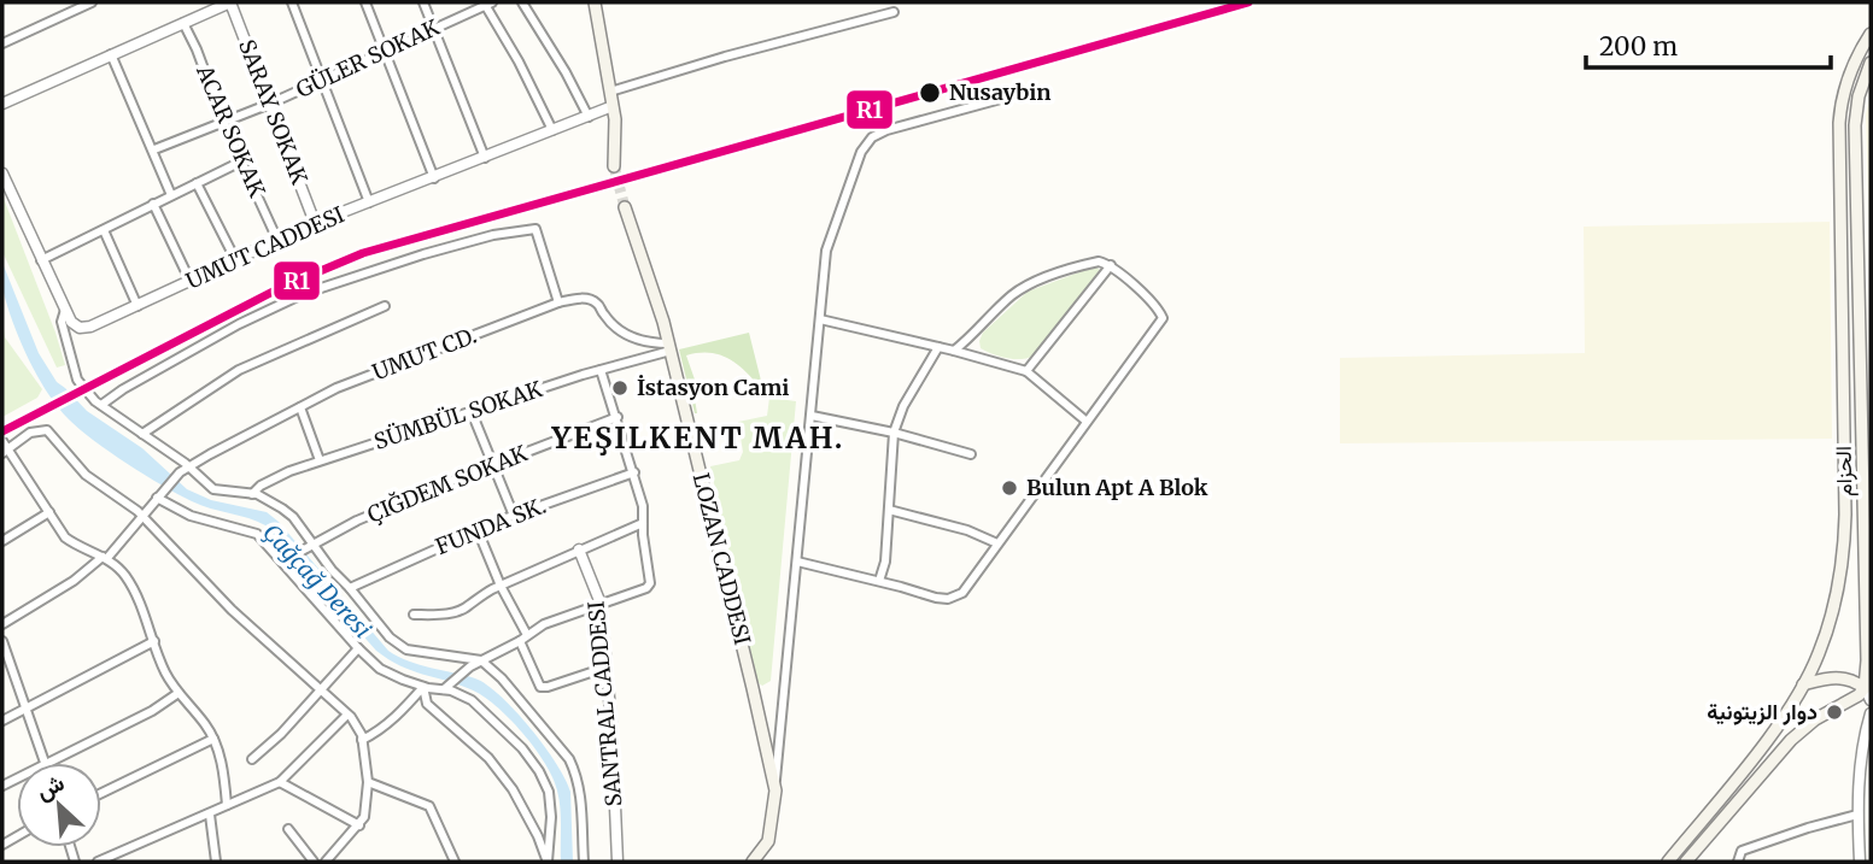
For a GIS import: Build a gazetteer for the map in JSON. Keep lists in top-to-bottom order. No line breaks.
{"streets":{"main road":["الحزام","LOZAN CADDESI"],"street":["GÜLER SOKAK","SARAY SOKAK","ACAR SOKAK","UMUT CADDESI","UMUT CD.","SÜMBÜL SOKAK","ÇIĞDEM SOKAK","FUNDA SK.","SANTRAL CADDESI"]},"crossings":[["GÜLER SOKAK","SARAY SOKAK"],["GÜLER SOKAK","ACAR SOKAK"],["SARAY SOKAK","UMUT CADDESI"],["ACAR SOKAK","UMUT CADDESI"],["UMUT CD.","SÜMBÜL SOKAK"],["UMUT CD.","LOZAN CADDESI"],["SÜMBÜL SOKAK","LOZAN CADDESI"]],"districts":["YEŞILKENT MAH."],"water":["Çağçağ Deresi"],"places":["Nusaybin","İstasyon Cami","Bulun Apt A Blok","دوار الزيتونية"],"lines":["transit line R1"],"scale_bar":"200 m","north":"top left"}
